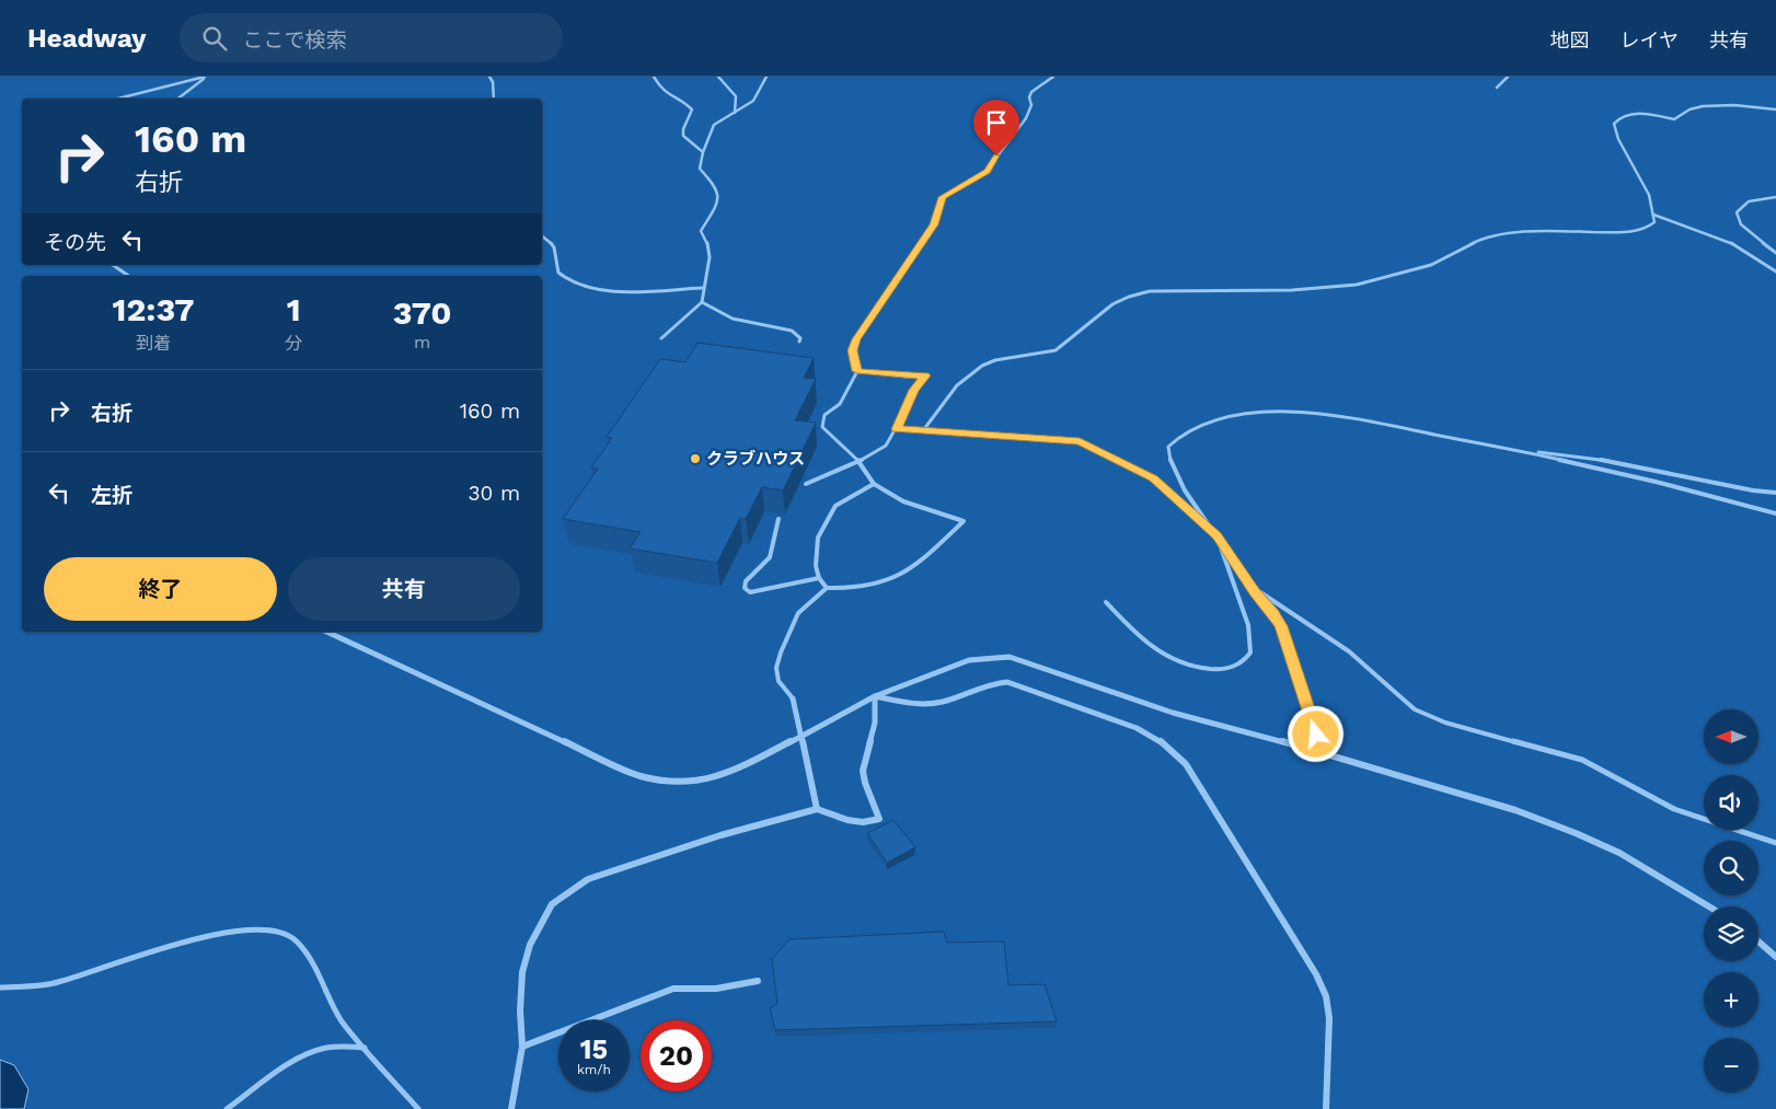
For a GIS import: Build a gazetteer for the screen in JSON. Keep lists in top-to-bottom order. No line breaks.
{"places":["クラブハウス"],"north":"left","page":{"header":"Headway","search":"ここで検索","nav":["地図","レイヤ","共有"],"turn":["160 m","右折"],"then":"その先","eta":["12:37","到着","1","分","370","m"],"list":[{"name":"右折","value":"160 m"},{"name":"左折","value":"30 m"}],"buttons":["終了","共有"],"map_buttons":["+","−"],"speed":"15 km/h","limit":"20"}}
